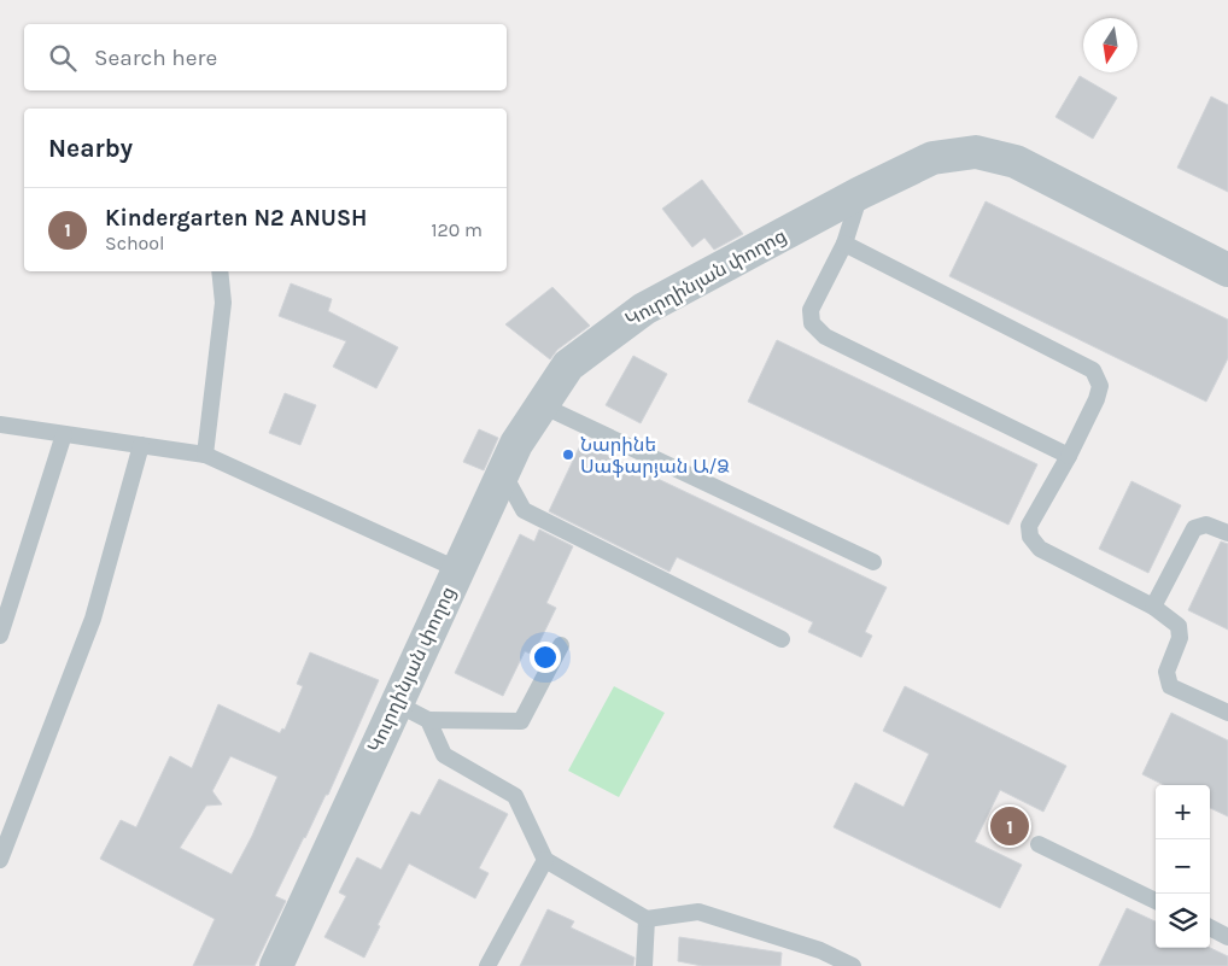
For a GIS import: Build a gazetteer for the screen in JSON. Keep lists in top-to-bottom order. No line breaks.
{"streets":{"street":["Կուրղինյան փողոց"]},"places":["Նարինե Սաֆարյան Ա/Ձ"],"north":"bottom","page":{"search":"Search here","heading":"Nearby","list":[{"mark":"1","name":"Kindergarten N2 ANUSH","note":"School","value":"120 m"}],"map_buttons":["+","−"],"pins":"1"}}
